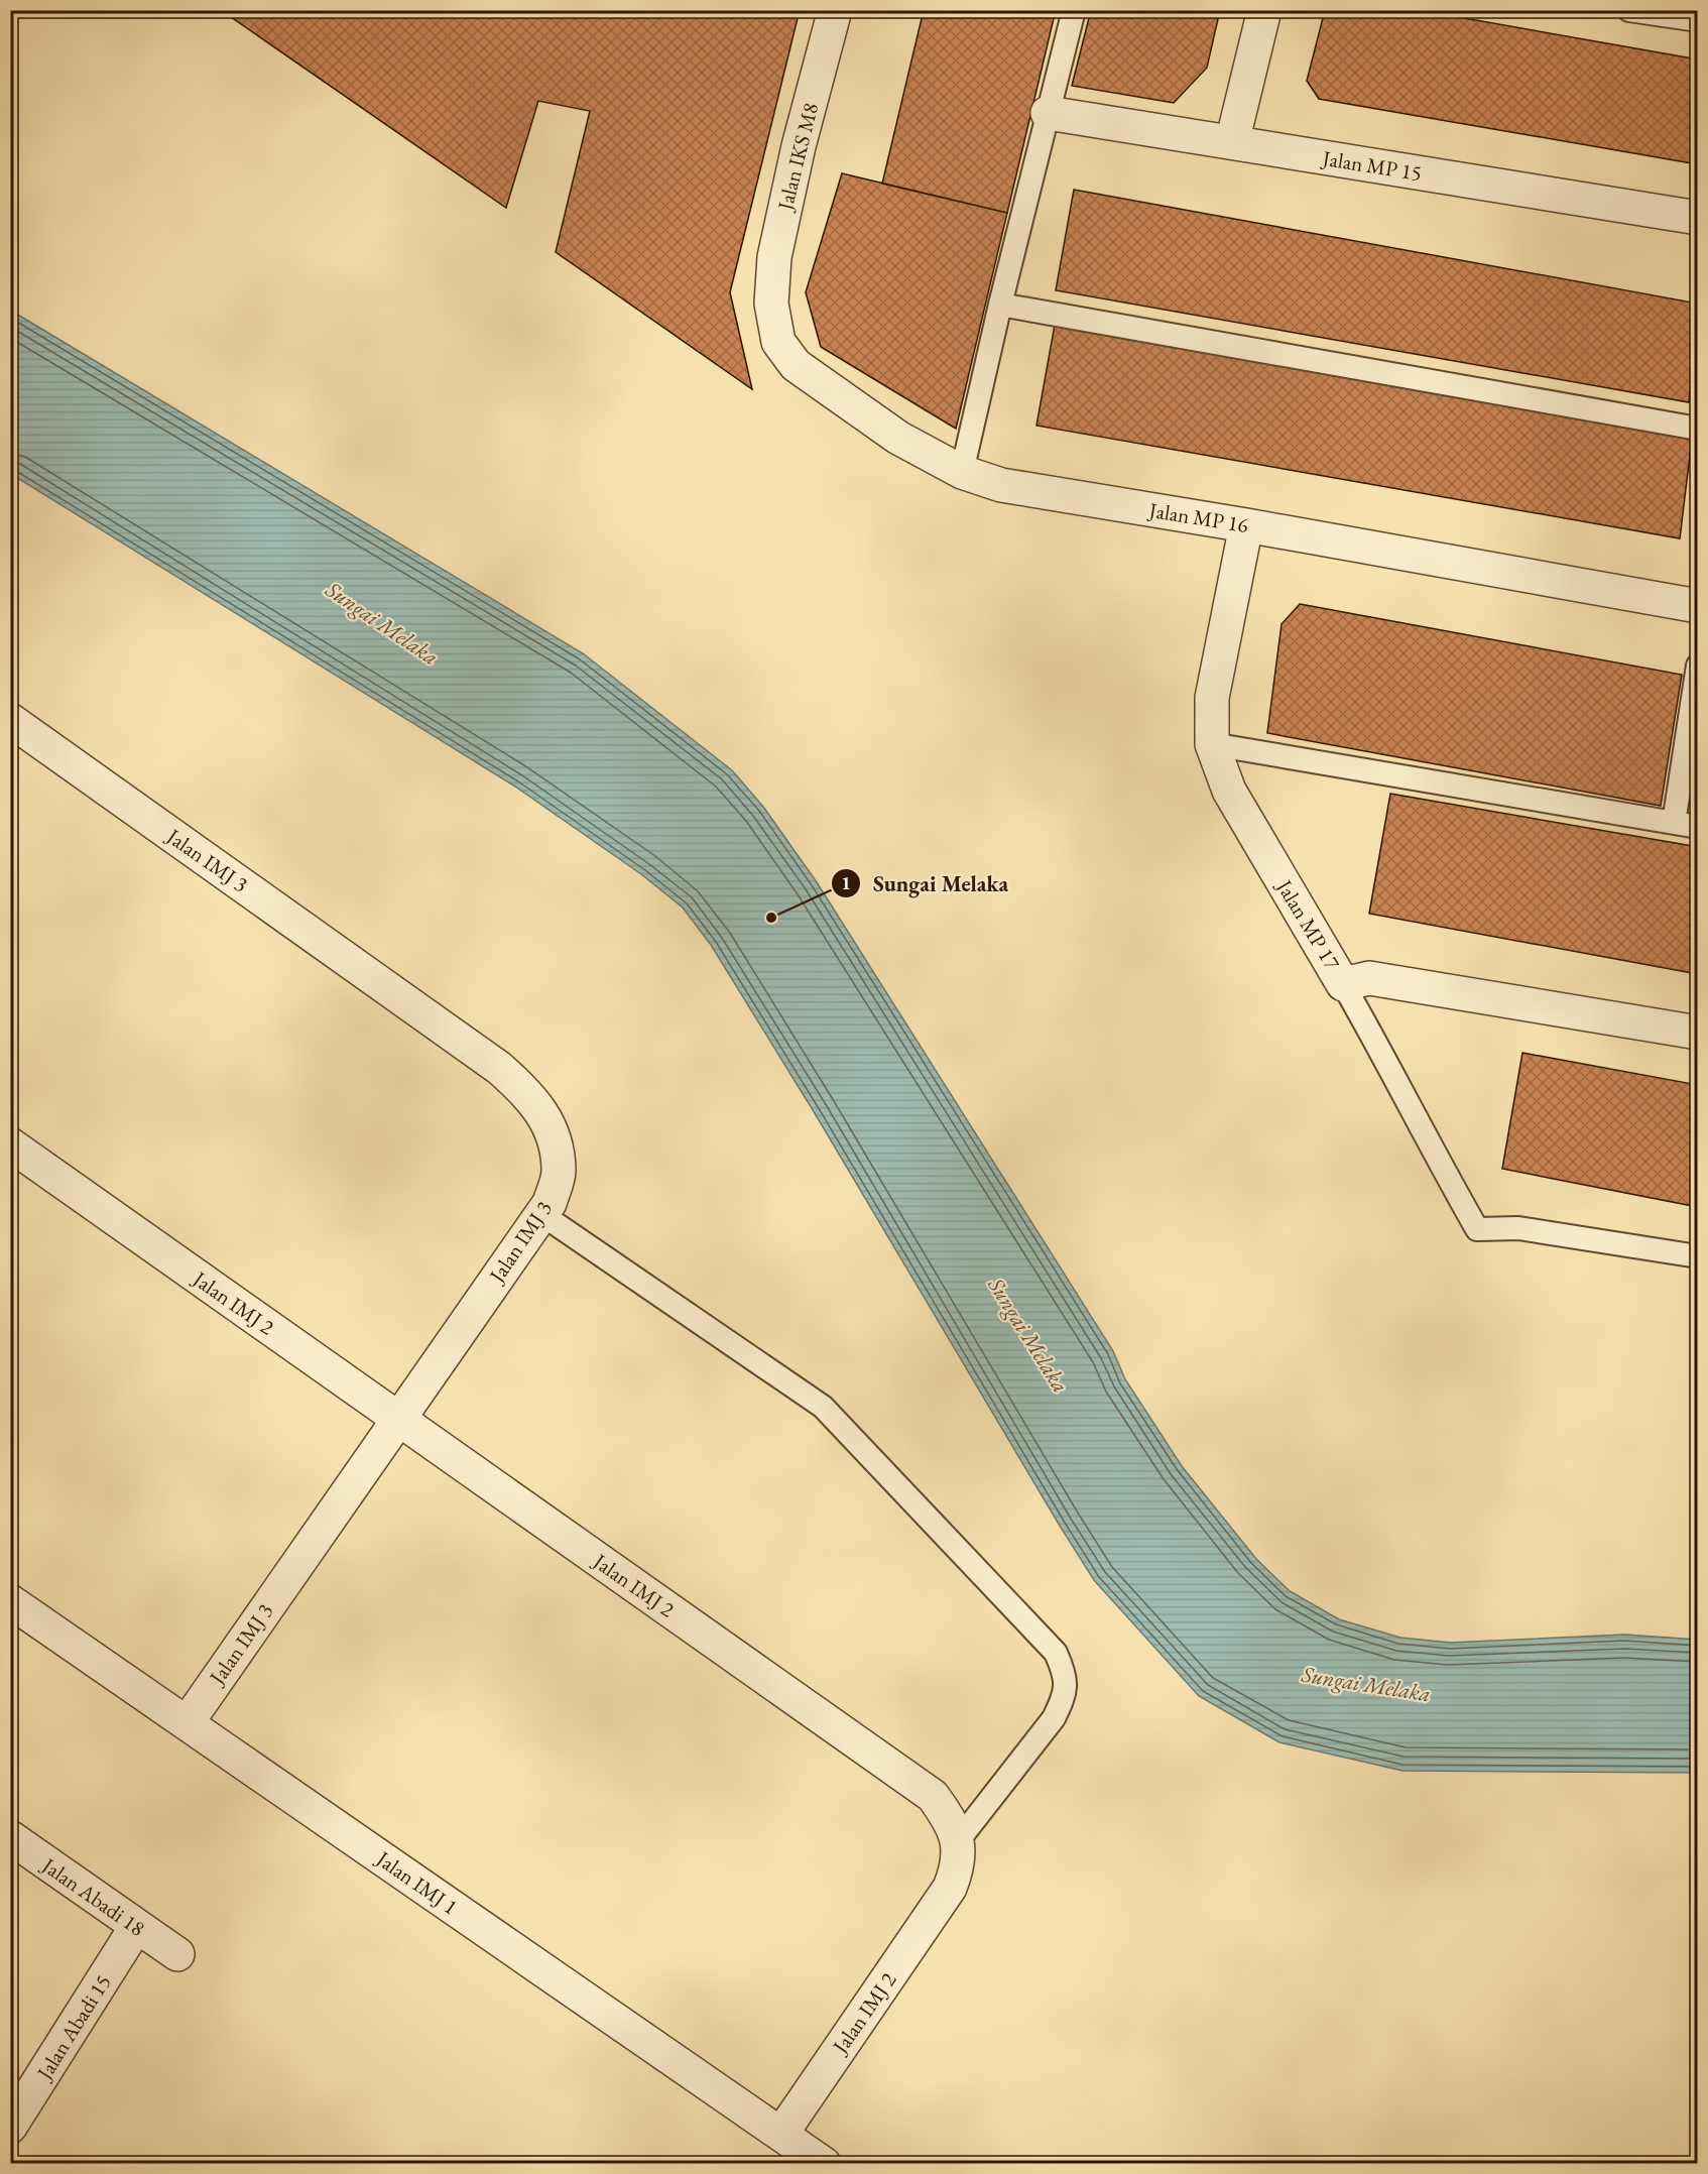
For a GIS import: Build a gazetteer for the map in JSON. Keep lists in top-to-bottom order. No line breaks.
{"streets":{"street":["Jalan IKS M8","Jalan MP 15","Jalan MP 16","Jalan IMJ 3","Jalan MP 17","Jalan IMJ 2","Jalan IMJ 1","Jalan Abadi 18","Jalan Abadi 15"]},"crossings":[["Jalan IKS M8","Jalan MP 16"],["Jalan MP 16","Jalan MP 17"],["Jalan IMJ 3","Jalan IMJ 2"],["Jalan IMJ 3","Jalan IMJ 1"],["Jalan IMJ 2","Jalan IMJ 1"],["Jalan Abadi 18","Jalan Abadi 15"]],"water":["Sungai Melaka"],"places":["Sungai Melaka"]}
